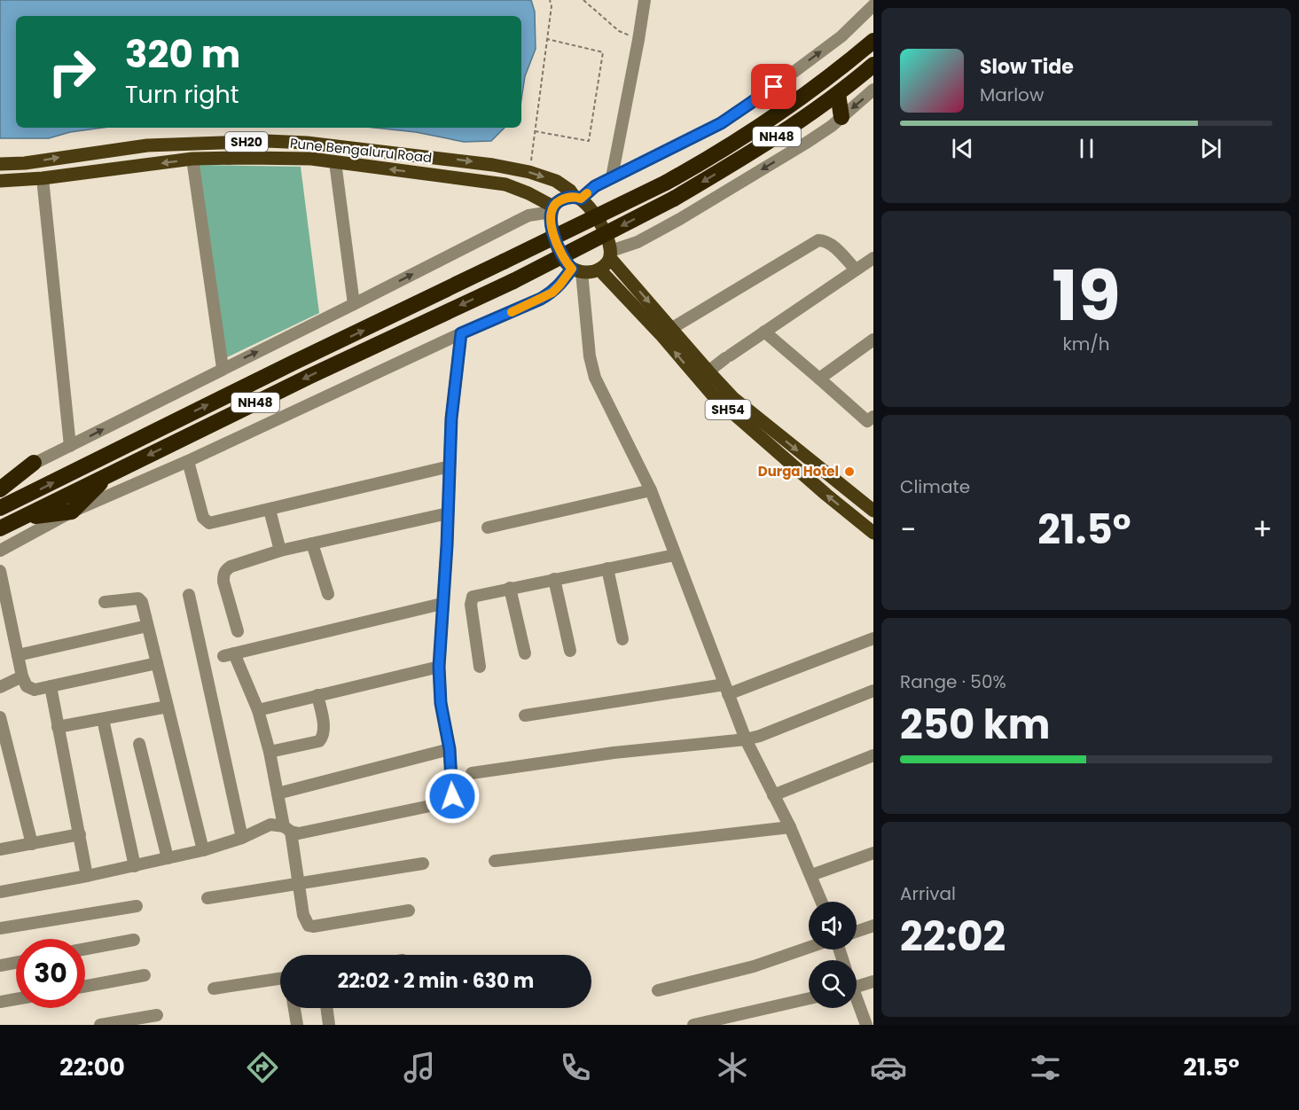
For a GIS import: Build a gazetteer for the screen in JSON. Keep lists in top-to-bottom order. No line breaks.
{"streets":{"highway":["NH48"],"main road":["SH20","Pune Bengaluru Road","SH54"]},"crossings":[["Pune Bengaluru Road","SH54"]],"places":["Durga Hotel"],"page":{"turn":["320 m","Turn right"],"song":["Slow Tide","Marlow"],"tile":[["19","km/h"],"Climate",["Range · 50%","250 km"],["Arrival","22:02"]],"heat":["−","21.5°","+"],"limit":"30","trip":"22:02 · 2 min · 630 m","tabs":["22:00","21.5°"]}}
